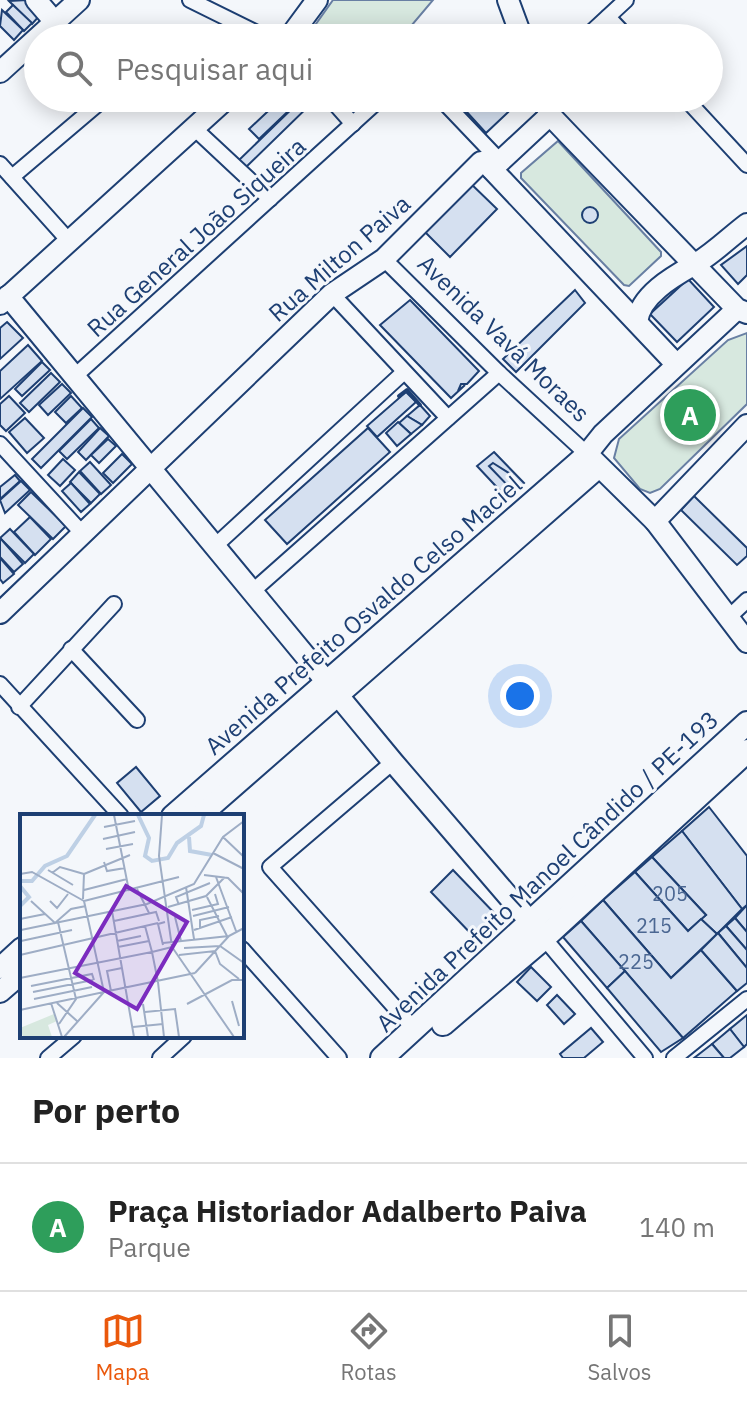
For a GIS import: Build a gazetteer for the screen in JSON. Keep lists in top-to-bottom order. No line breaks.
{"streets":{"main road":["Avenida Prefeito Manoel Cândido / PE-193"],"street":["Rua General João Siqueira","Rua Milton Paiva","Avenida Vavá Moraes","Avenida Prefeito Osvaldo Celso Maciel"]},"crossings":[["Rua Milton Paiva","Avenida Vavá Moraes"],["Avenida Vavá Moraes","Avenida Prefeito Osvaldo Celso Maciel"]],"house_numbers":["205","215","225"],"page":{"search":"Pesquisar aqui","pins":"A","heading":"Por perto","list":[{"mark":"A","name":"Praça Historiador Adalberto Paiva","note":"Parque","value":"140 m"}],"nav":["Mapa","Rotas","Salvos"]}}
